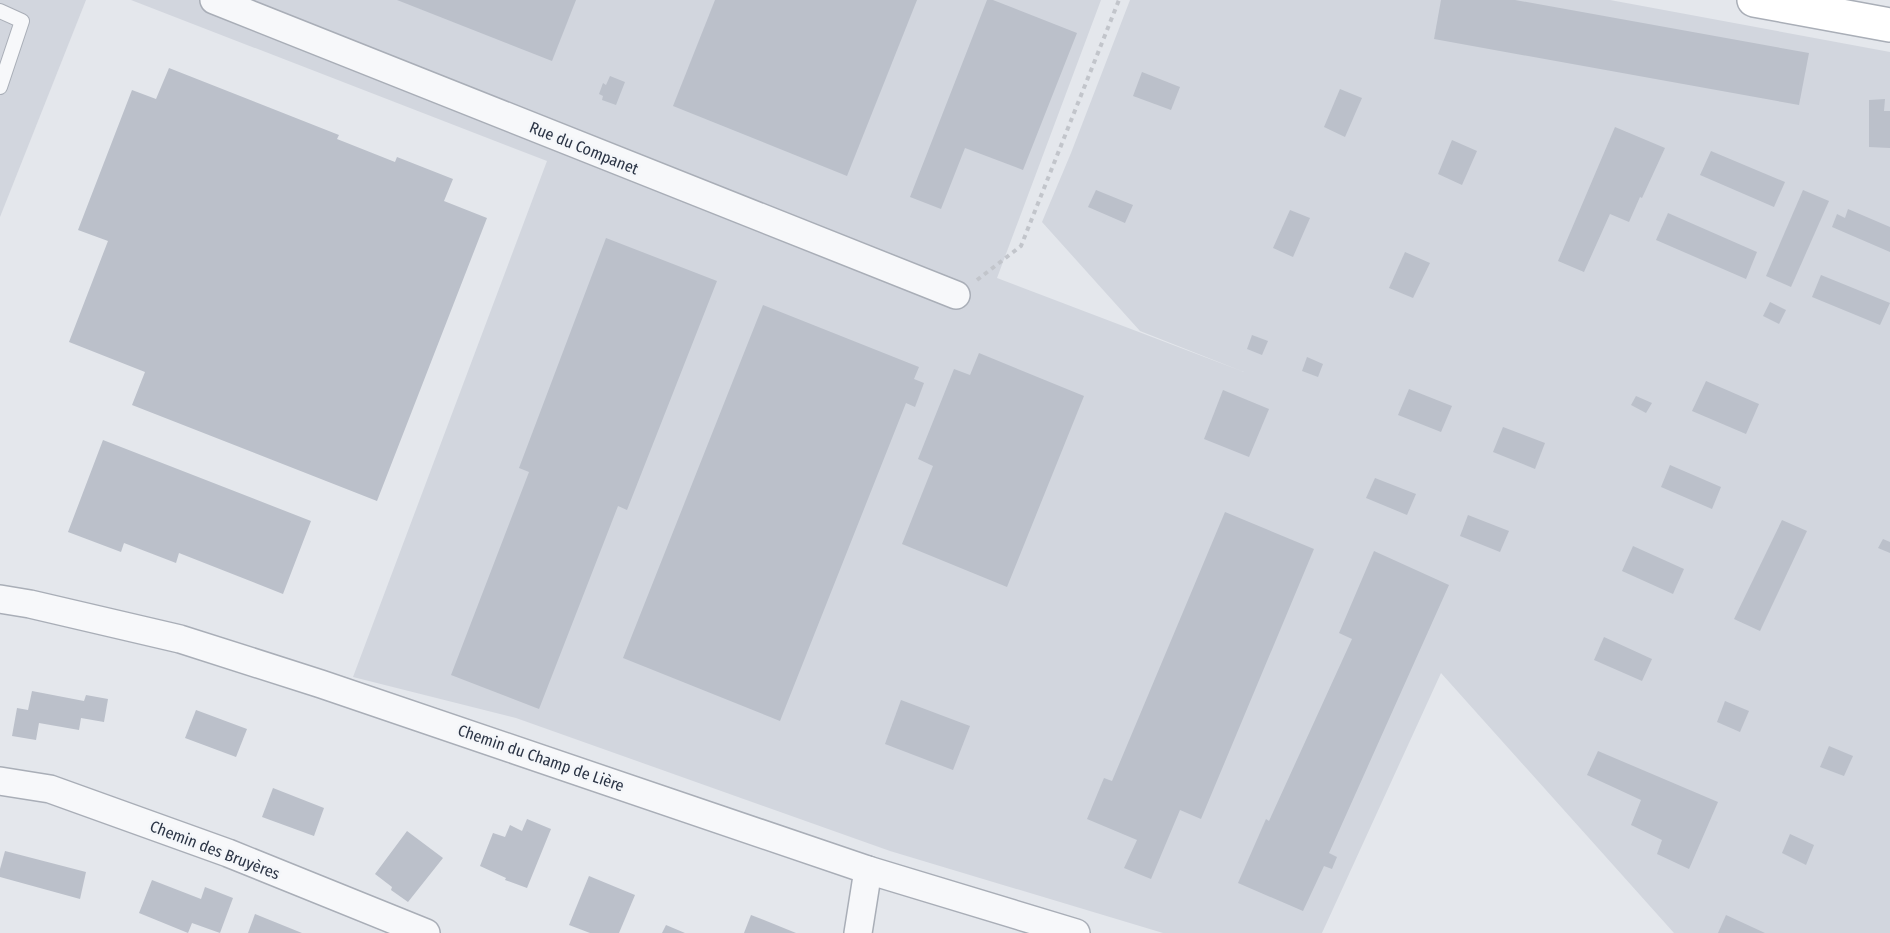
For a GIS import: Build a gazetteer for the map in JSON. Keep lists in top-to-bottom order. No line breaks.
{"streets":{"street":["Rue du Companet","Chemin du Champ de Lière","Chemin des Bruyères"]}}
